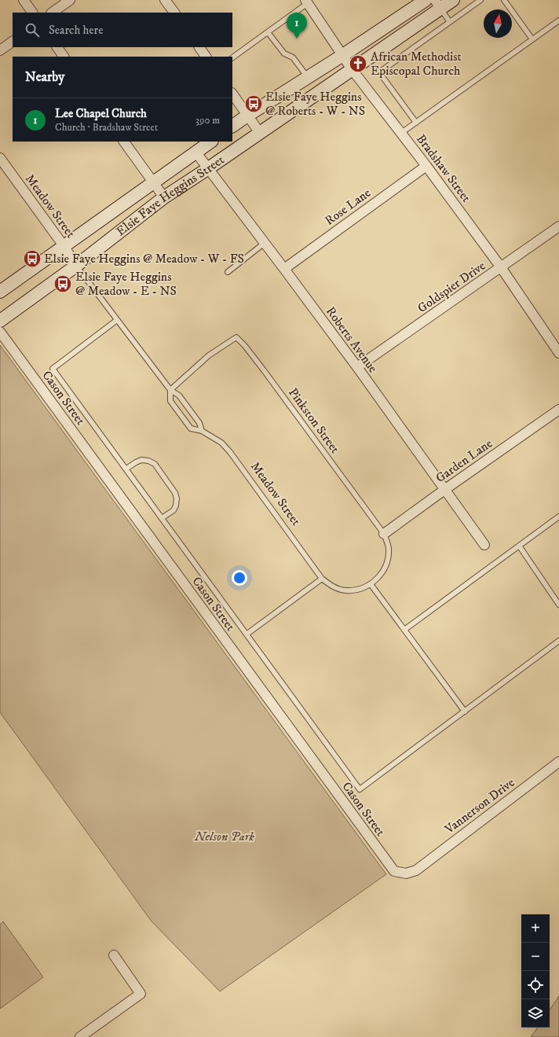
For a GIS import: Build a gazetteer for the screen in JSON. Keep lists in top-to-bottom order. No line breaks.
{"streets":{"main road":["Elsie Faye Heggins Street"],"street":["Bradshaw Street","Meadow Street","Rose Lane","Goldspier Drive","Roberts Avenue","Cason Street","Garden Lane","Vannerson Drive"],"lane":["Pinkston Street"]},"crossings":[["Bradshaw Street","Elsie Faye Heggins Street"],["Bradshaw Street","Rose Lane"],["Bradshaw Street","Goldspier Drive"],["Elsie Faye Heggins Street","Meadow Street"],["Elsie Faye Heggins Street","Roberts Avenue"],["Meadow Street","Pinkston Street"],["Rose Lane","Roberts Avenue"],["Goldspier Drive","Roberts Avenue"],["Roberts Avenue","Garden Lane"],["Cason Street","Vannerson Drive"],["Pinkston Street","Garden Lane"]],"parks":["Nelson Park"],"places":{"church":["African Methodist Episcopal Church"],"bus stop":["Elsie Faye Heggins @ Roberts - W - NS","Elsie Faye Heggins @ Meadow - W - FS","Elsie Faye Heggins @ Meadow - E - NS"]},"north":"top","page":{"pins":"1","search":"Search here","heading":"Nearby","list":[{"mark":"1","name":"Lee Chapel Church","note":"Church · Bradshaw Street","value":"390 m"}],"map_buttons":["+","−"]}}
